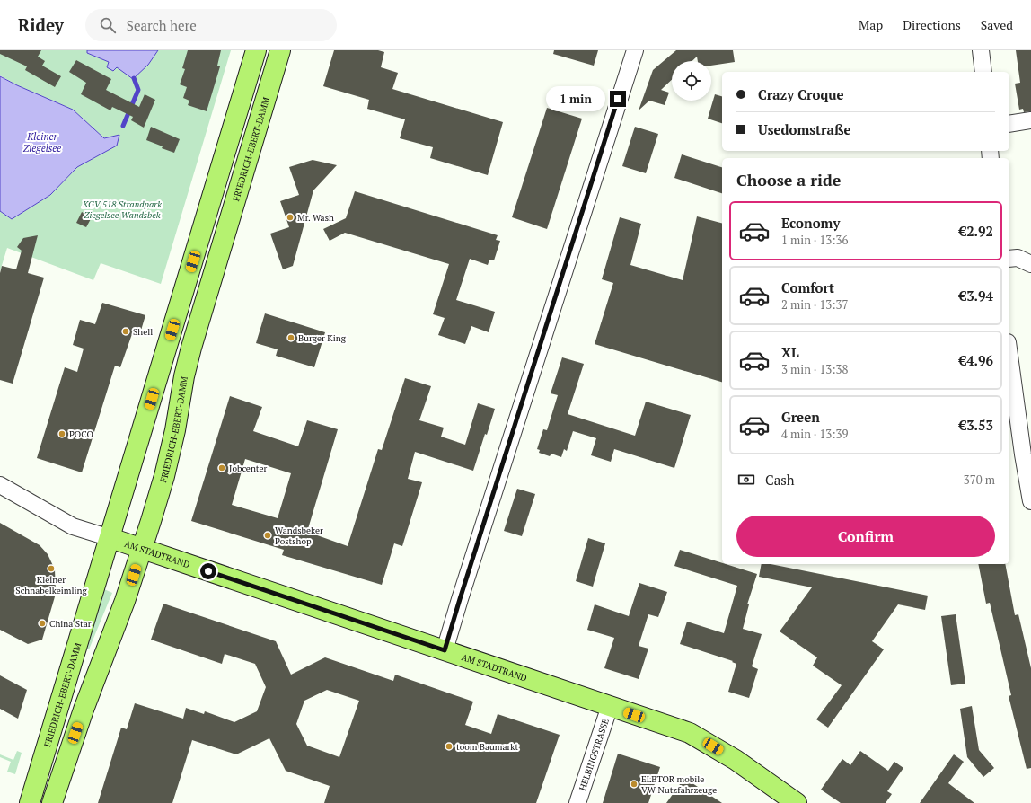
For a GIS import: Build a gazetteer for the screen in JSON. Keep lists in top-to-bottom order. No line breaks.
{"streets":{"main road":["FRIEDRICH-EBERT-DAMM","AM STADTRAND"],"street":["HELBINGSTRASSE"]},"crossings":[["FRIEDRICH-EBERT-DAMM","AM STADTRAND"],["AM STADTRAND","HELBINGSTRASSE"]],"water":["Kleiner Ziegelsee"],"parks":["KGV 518 Strandpark Ziegelsee Wandsbek"],"places":["Mr. Wash","Shell","Burger King","POCO","Jobcenter","Wandsbeker Postshop","Kleiner Schnabelkeimling","China Star","toom Baumarkt","ELBTOR mobile VW Nutzfahrzeuge"],"page":{"header":"Ridey","search":"Search here","nav":["Map","Directions","Saved"],"banner":["Crazy Croque","Usedomstraße"],"bubble":"1 min","heading":"Choose a ride","list":[{"name":"Economy","note":"1 min · 13:36","value":"€2.92"},{"name":"Comfort","note":"2 min · 13:37","value":"€3.94"},{"name":"XL","note":"3 min · 13:38","value":"€4.96"},{"name":"Green","note":"4 min · 13:39","value":"€3.53"}],"pay":["Cash","370 m"],"buttons":"Confirm"}}
